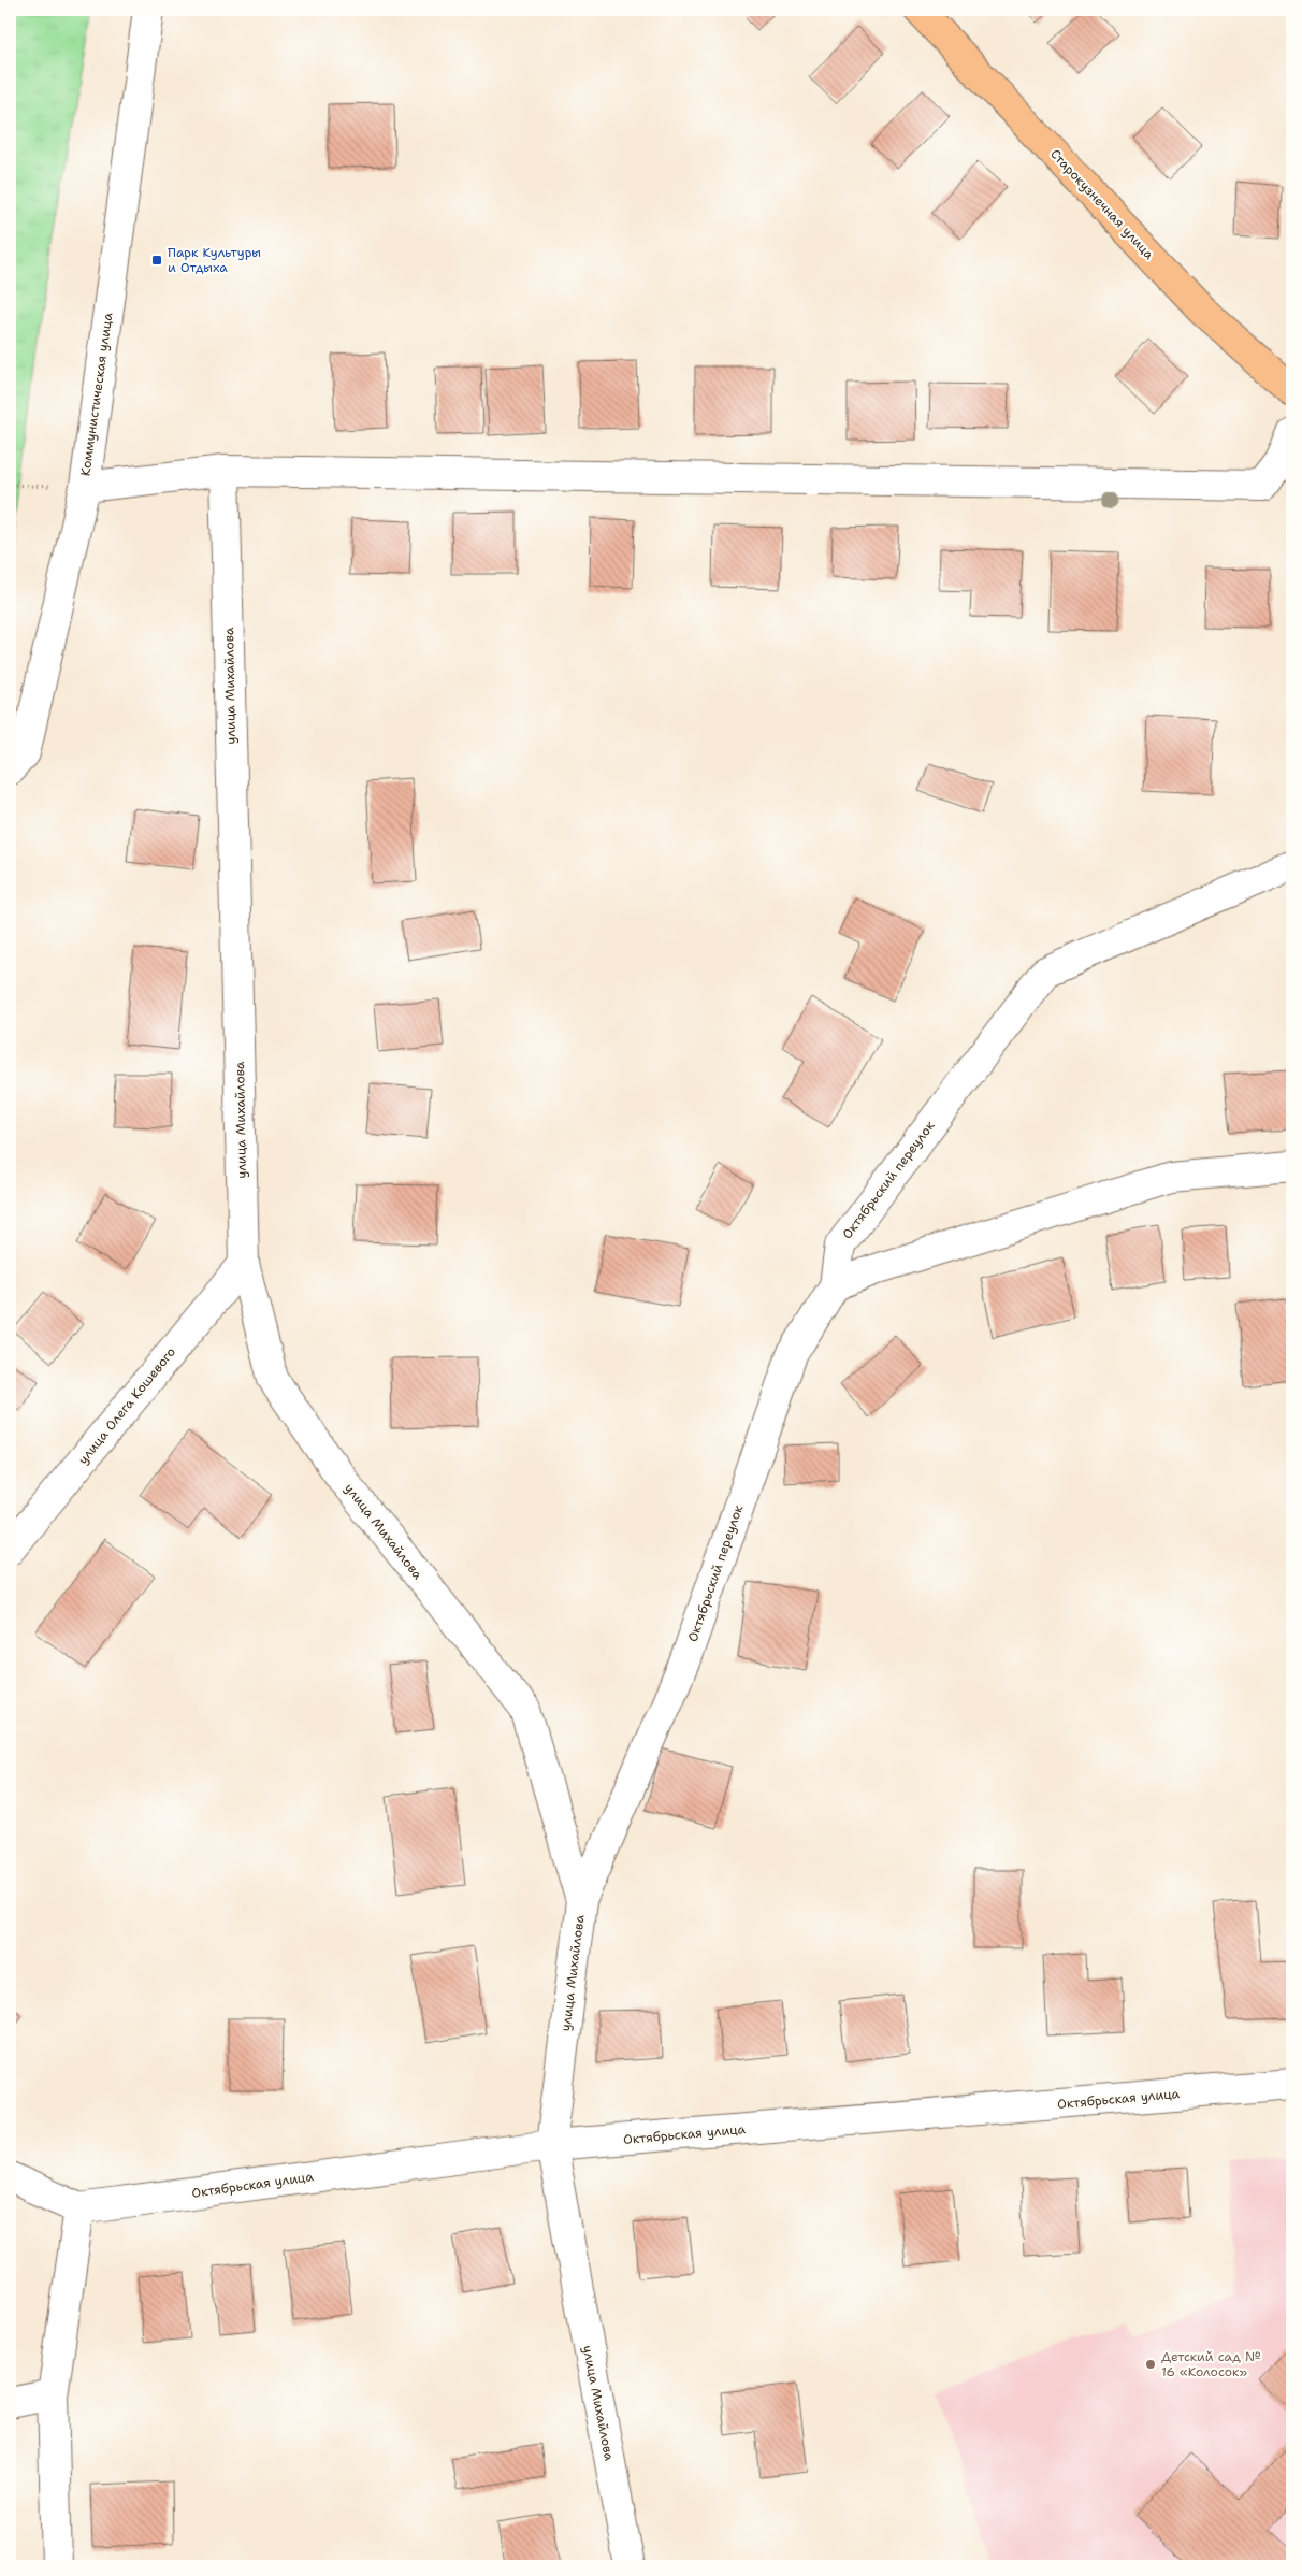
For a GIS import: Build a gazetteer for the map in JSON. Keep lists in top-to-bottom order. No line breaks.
{"streets":{"main road":["Старокузнечная улица"],"street":["Коммунистическая улица","улица Михайлова","Октябрьский переулок","улица Олега Кошевого","Октябрьская улица"]},"crossings":[["улица Михайлова","Октябрьский переулок"],["улица Михайлова","улица Олега Кошевого"],["улица Михайлова","Октябрьская улица"]],"places":{"transit":["Парк Культуры и Отдыха"],"other":["Детский сад № 16 «Колосок»"]}}
